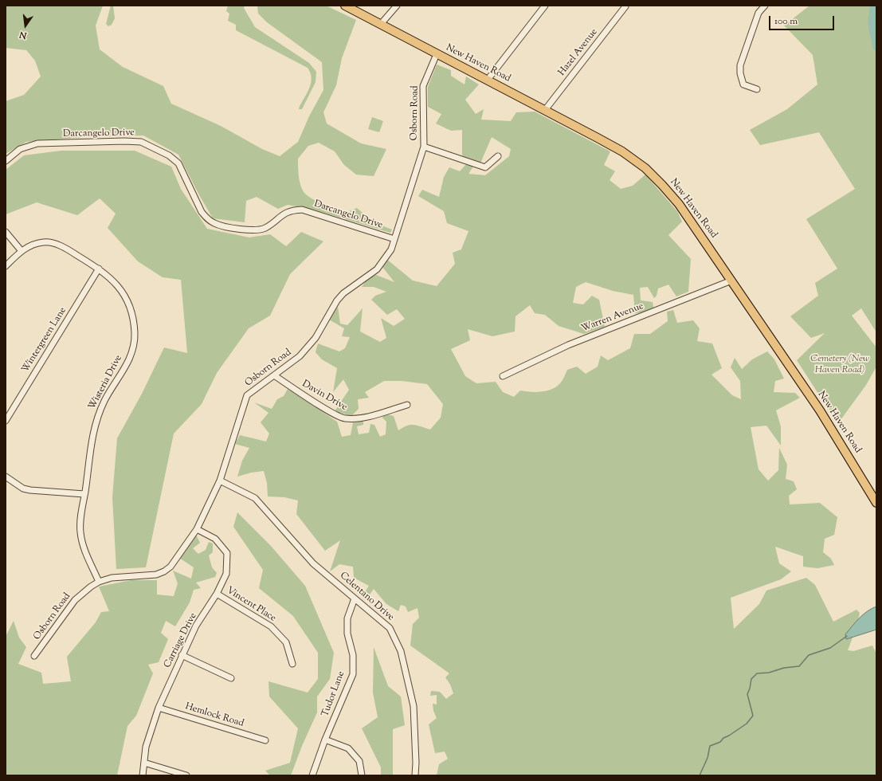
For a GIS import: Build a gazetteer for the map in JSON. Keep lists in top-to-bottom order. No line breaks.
{"streets":{"main road":["New Haven Road"],"street":["Hazel Avenue","Osborn Road","Darcangelo Drive","Warren Avenue","Wintergreen Lane","Wisteria Drive","Davin Drive","Celentano Drive","Vincent Place","Carriage Drive","Tudor Lane","Hemlock Road"]},"crossings":[["Hazel Avenue","New Haven Road"],["New Haven Road","Osborn Road"],["New Haven Road","Warren Avenue"],["Osborn Road","Darcangelo Drive"],["Osborn Road","Wisteria Drive"],["Osborn Road","Davin Drive"],["Osborn Road","Celentano Drive"],["Osborn Road","Carriage Drive"],["Wintergreen Lane","Wisteria Drive"],["Celentano Drive","Tudor Lane"],["Vincent Place","Carriage Drive"],["Carriage Drive","Hemlock Road"]],"parks":["Cemetery (New Haven Road)"],"scale_bar":"100 m","north":"bottom"}
